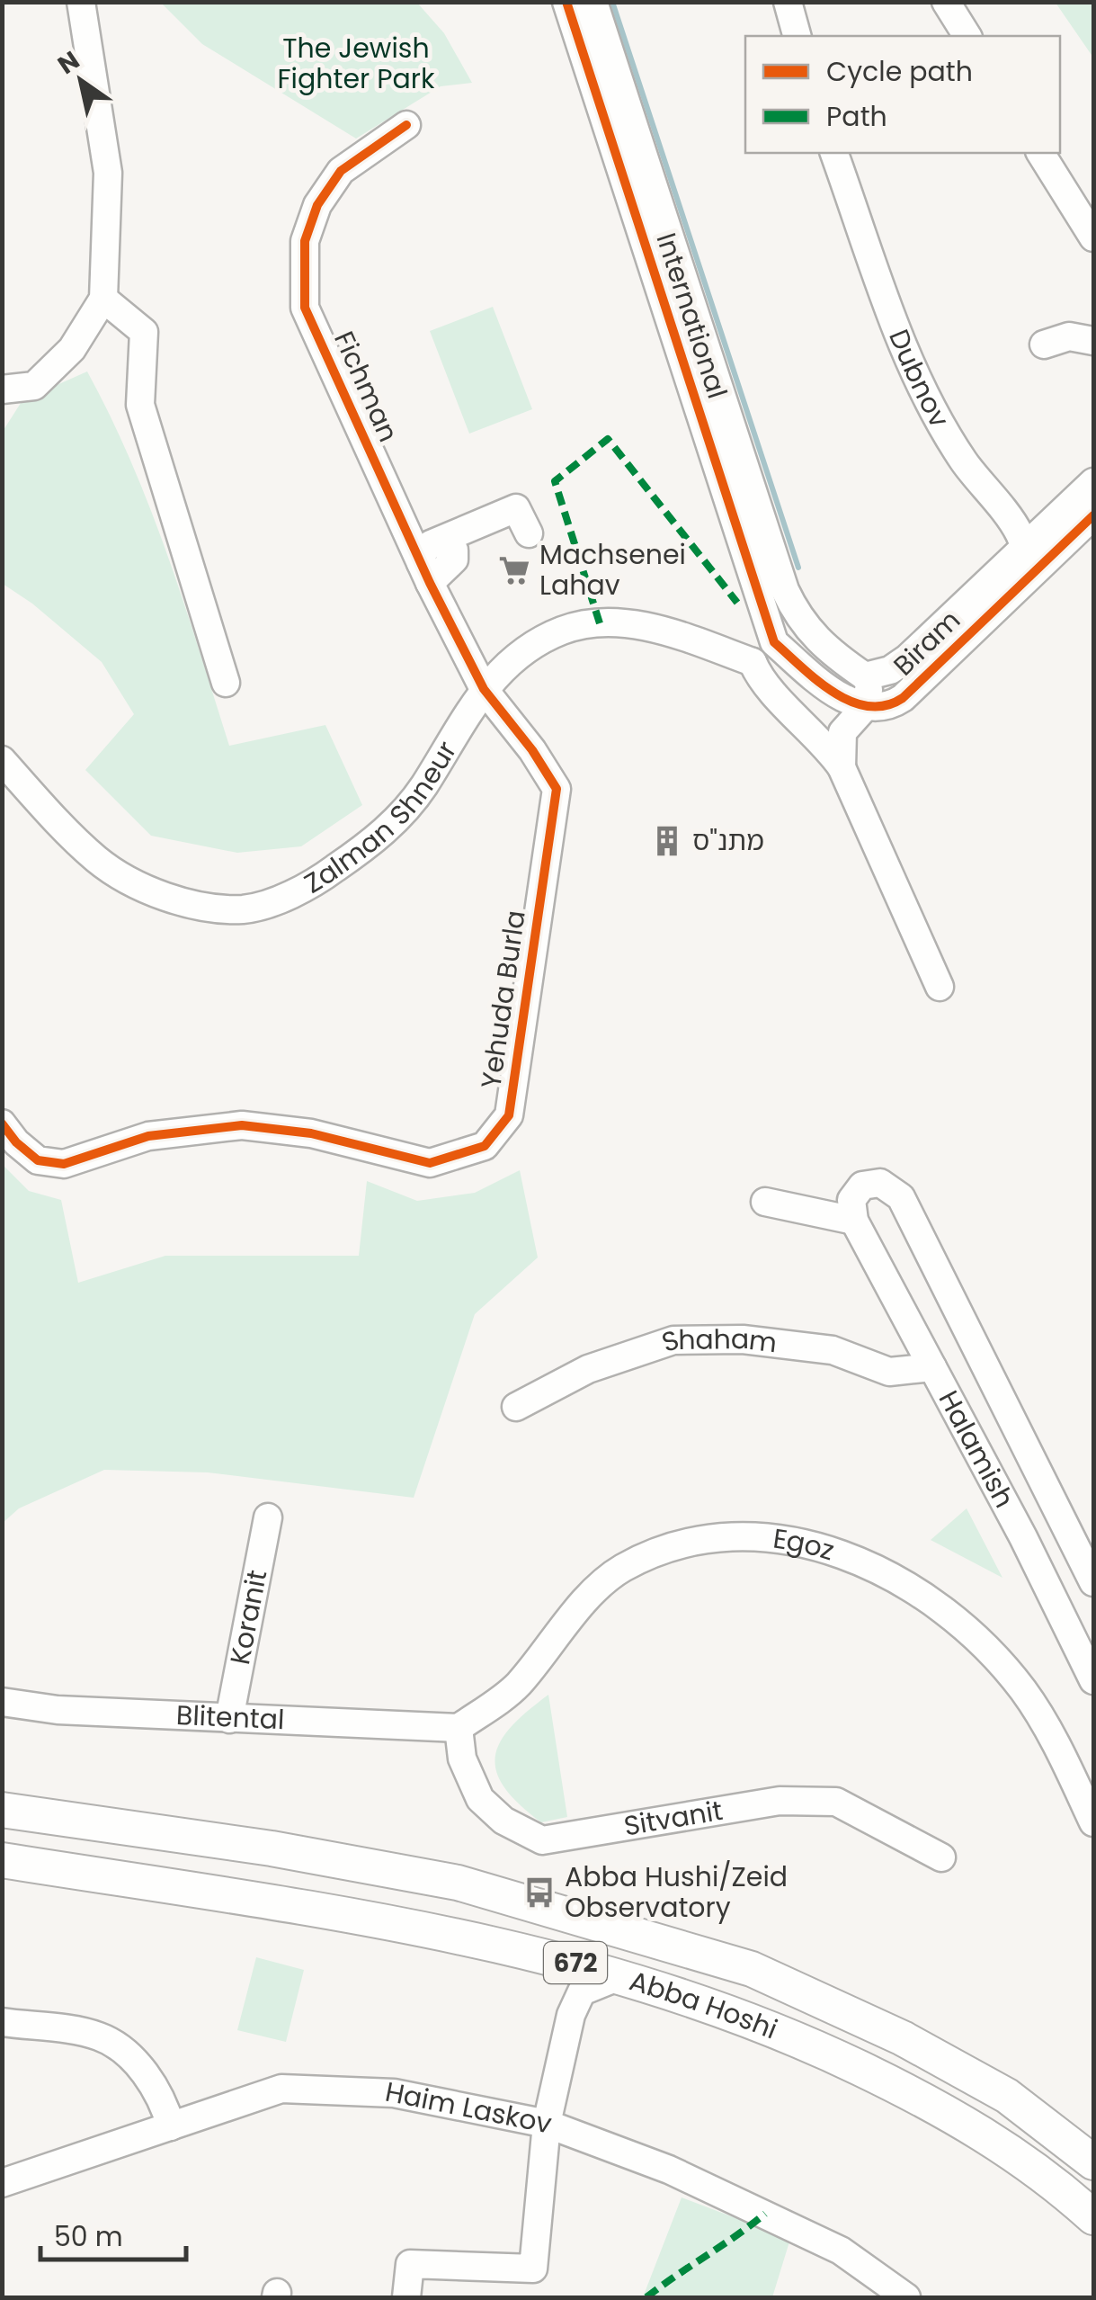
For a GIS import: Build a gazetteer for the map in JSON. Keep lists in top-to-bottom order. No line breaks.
{"streets":{"main road":["672","Abba Hoshi"],"street":["International","Dubnov","Fichman","Biram","Zalman Shneur","Yehuda Burla","Shaham","Halamish","Egoz","Koranit","Blitental","Sitvanit","Haim Laskov"]},"crossings":[["International","Biram"],["Dubnov","Biram"],["Fichman","Zalman Shneur"],["Fichman","Yehuda Burla"],["Zalman Shneur","Yehuda Burla"],["Shaham","Halamish"],["Egoz","Blitental"],["Egoz","Sitvanit"],["Koranit","Blitental"],["Blitental","Sitvanit"]],"parks":["The Jewish Fighter Park"],"places":{"supermarket":["Machsenei Lahav"],"building":["מתנ\"ס"],"bus stop":["Abba Hushi/Zeid Observatory"]},"legend":["Cycle path","Path"],"scale_bar":"50 m","north":"top left"}
